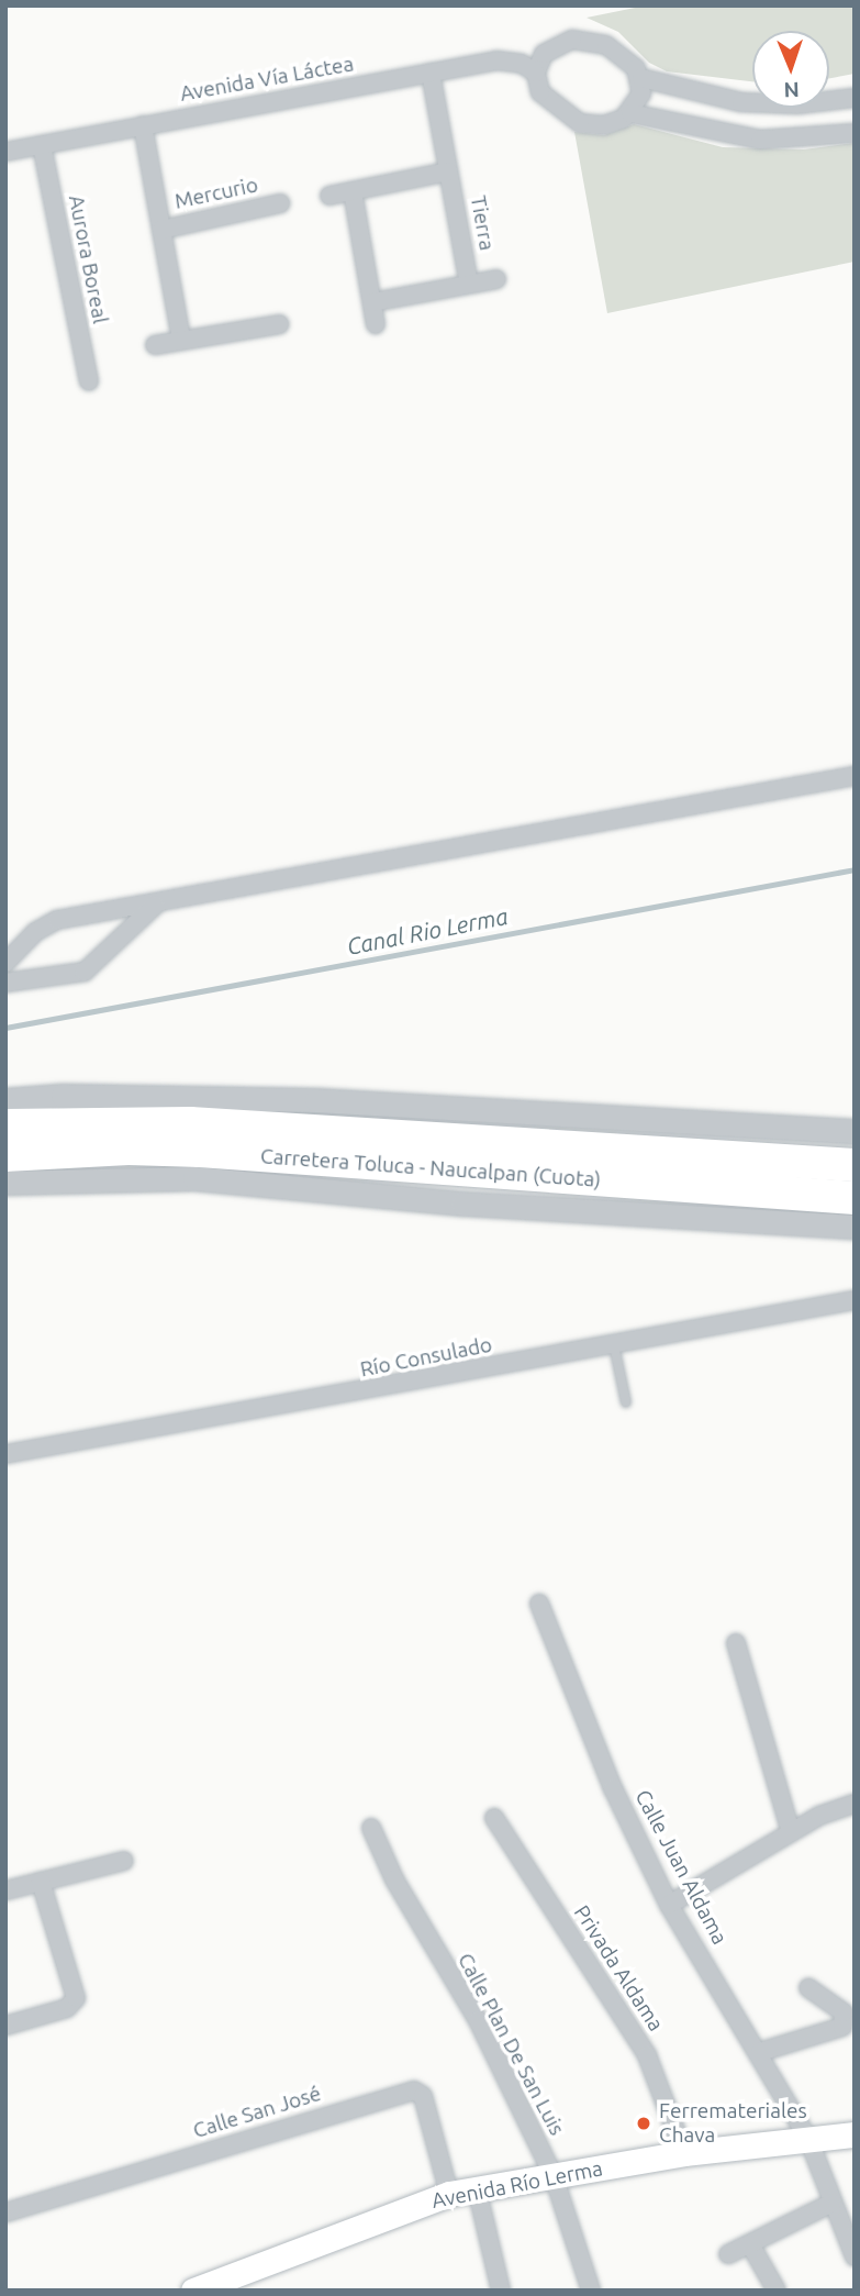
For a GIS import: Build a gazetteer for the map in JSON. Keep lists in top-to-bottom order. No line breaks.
{"streets":{"highway":["Carretera Toluca - Naucalpan (Cuota)"],"main road":["Avenida Río Lerma"],"street":["Avenida Vía Láctea","Mercurio","Tierra","Aurora Boreal","Río Consulado","Calle Juan Aldama","Privada Aldama","Calle Plan De San Luis","Calle San José"]},"crossings":[["Avenida Vía Láctea","Mercurio"],["Avenida Vía Láctea","Tierra"],["Avenida Vía Láctea","Aurora Boreal"],["Calle Juan Aldama","Avenida Río Lerma"],["Privada Aldama","Avenida Río Lerma"],["Calle Plan De San Luis","Avenida Río Lerma"],["Calle San José","Avenida Río Lerma"]],"water":["Canal Rio Lerma"],"places":["Ferremateriales Chava"],"north":"bottom"}
